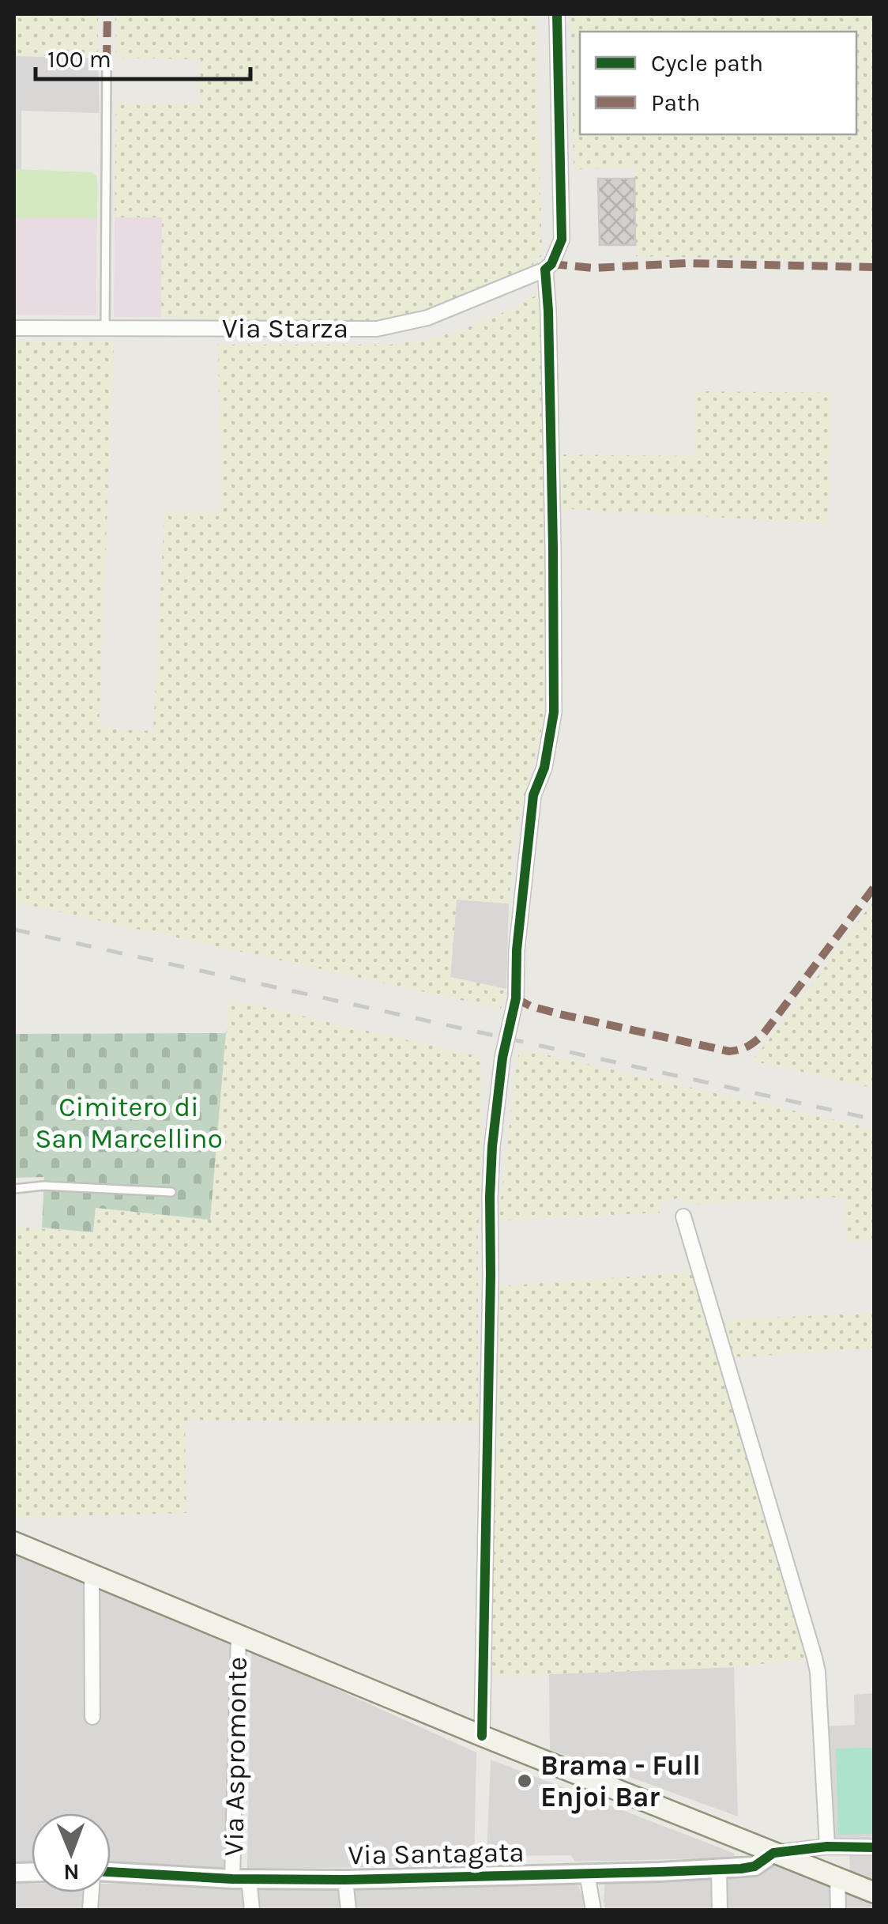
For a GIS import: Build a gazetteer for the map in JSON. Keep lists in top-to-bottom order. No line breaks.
{"streets":{"street":["Via Starza","Via Aspromonte","Via Santagata"]},"crossings":[["Via Aspromonte","Via Santagata"]],"parks":["Cimitero di San Marcellino"],"places":["Brama - Full Enjoi Bar"],"legend":["Cycle path","Path"],"scale_bar":"100 m","north":"bottom"}
